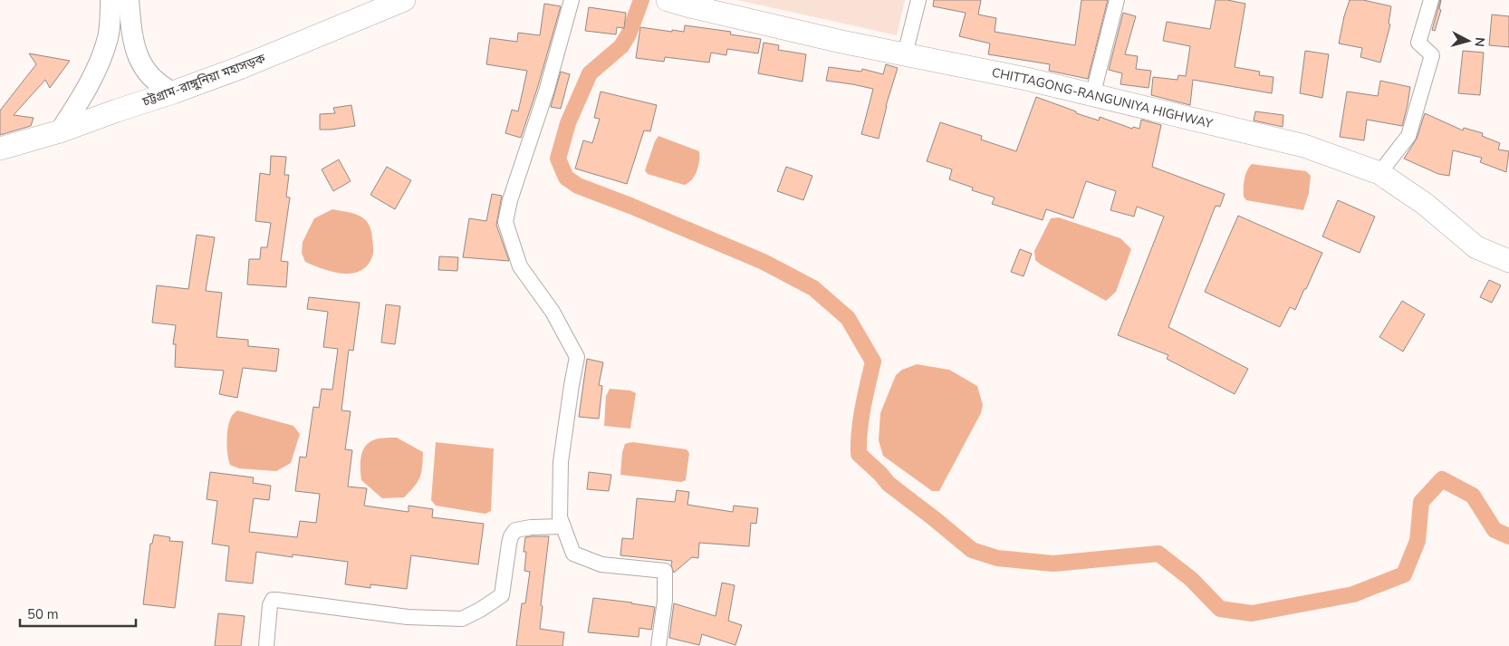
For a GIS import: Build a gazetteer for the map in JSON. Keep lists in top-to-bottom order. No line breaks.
{"streets":{"main road":["চট্টগ্রাম-রাঙ্গুনিয়া মহাসড়ক","CHITTAGONG-RANGUNIYA HIGHWAY"]},"scale_bar":"50 m","north":"right"}
